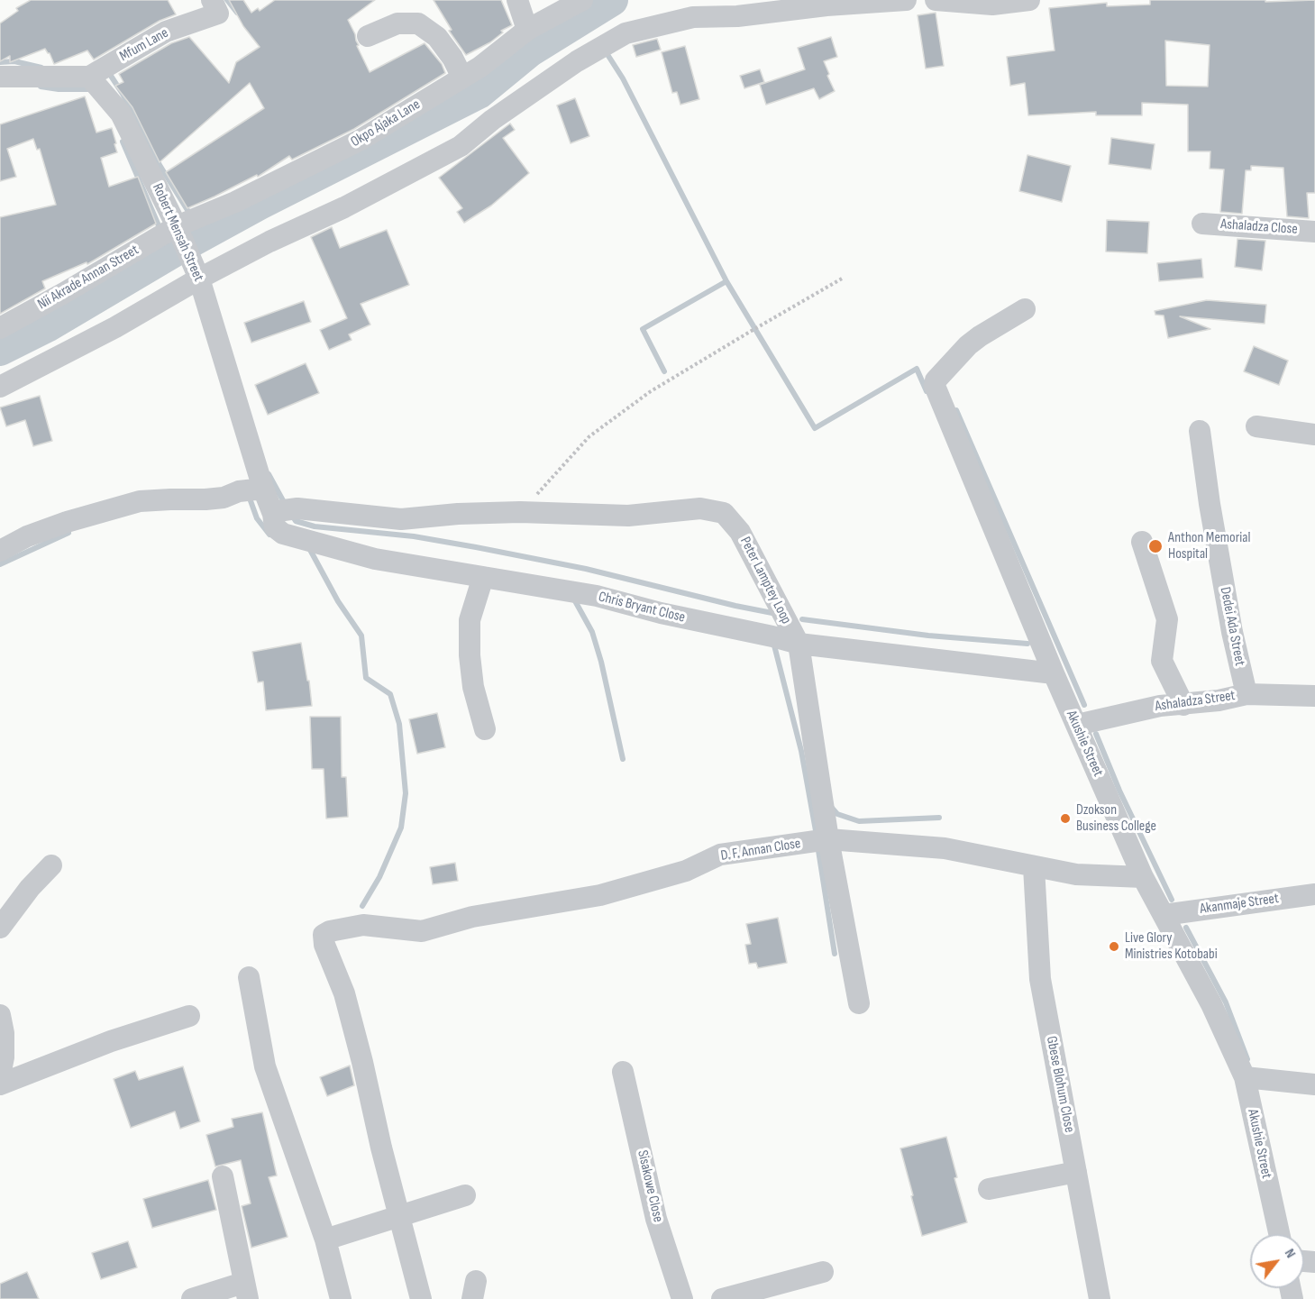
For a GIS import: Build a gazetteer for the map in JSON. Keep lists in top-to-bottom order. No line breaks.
{"streets":{"street":["Mfum Lane","Okpo Ajaka Lane","Ashaladza Close","Robert Mensah Street","Nii Akrade Annan Street","Peter Lamptey Loop","Chris Bryant Close","Dedei Ada Street","Ashaladza Street","Akushie Street","D. F. Annan Close","Akanmaje Street","Gbese Blohum Close","Sisakowe Close"]},"crossings":[["Mfum Lane","Robert Mensah Street"],["Okpo Ajaka Lane","Robert Mensah Street"],["Okpo Ajaka Lane","Nii Akrade Annan Street"],["Robert Mensah Street","Nii Akrade Annan Street"],["Robert Mensah Street","Chris Bryant Close"],["Peter Lamptey Loop","Chris Bryant Close"],["Peter Lamptey Loop","D. F. Annan Close"],["Chris Bryant Close","Akushie Street"],["Dedei Ada Street","Ashaladza Street"],["Ashaladza Street","Akushie Street"],["Akushie Street","D. F. Annan Close"],["Akushie Street","Akanmaje Street"],["D. F. Annan Close","Gbese Blohum Close"]],"places":["Anthon Memorial Hospital","Dzokson Business College","Live Glory Ministries Kotobabi"],"north":"top right"}
